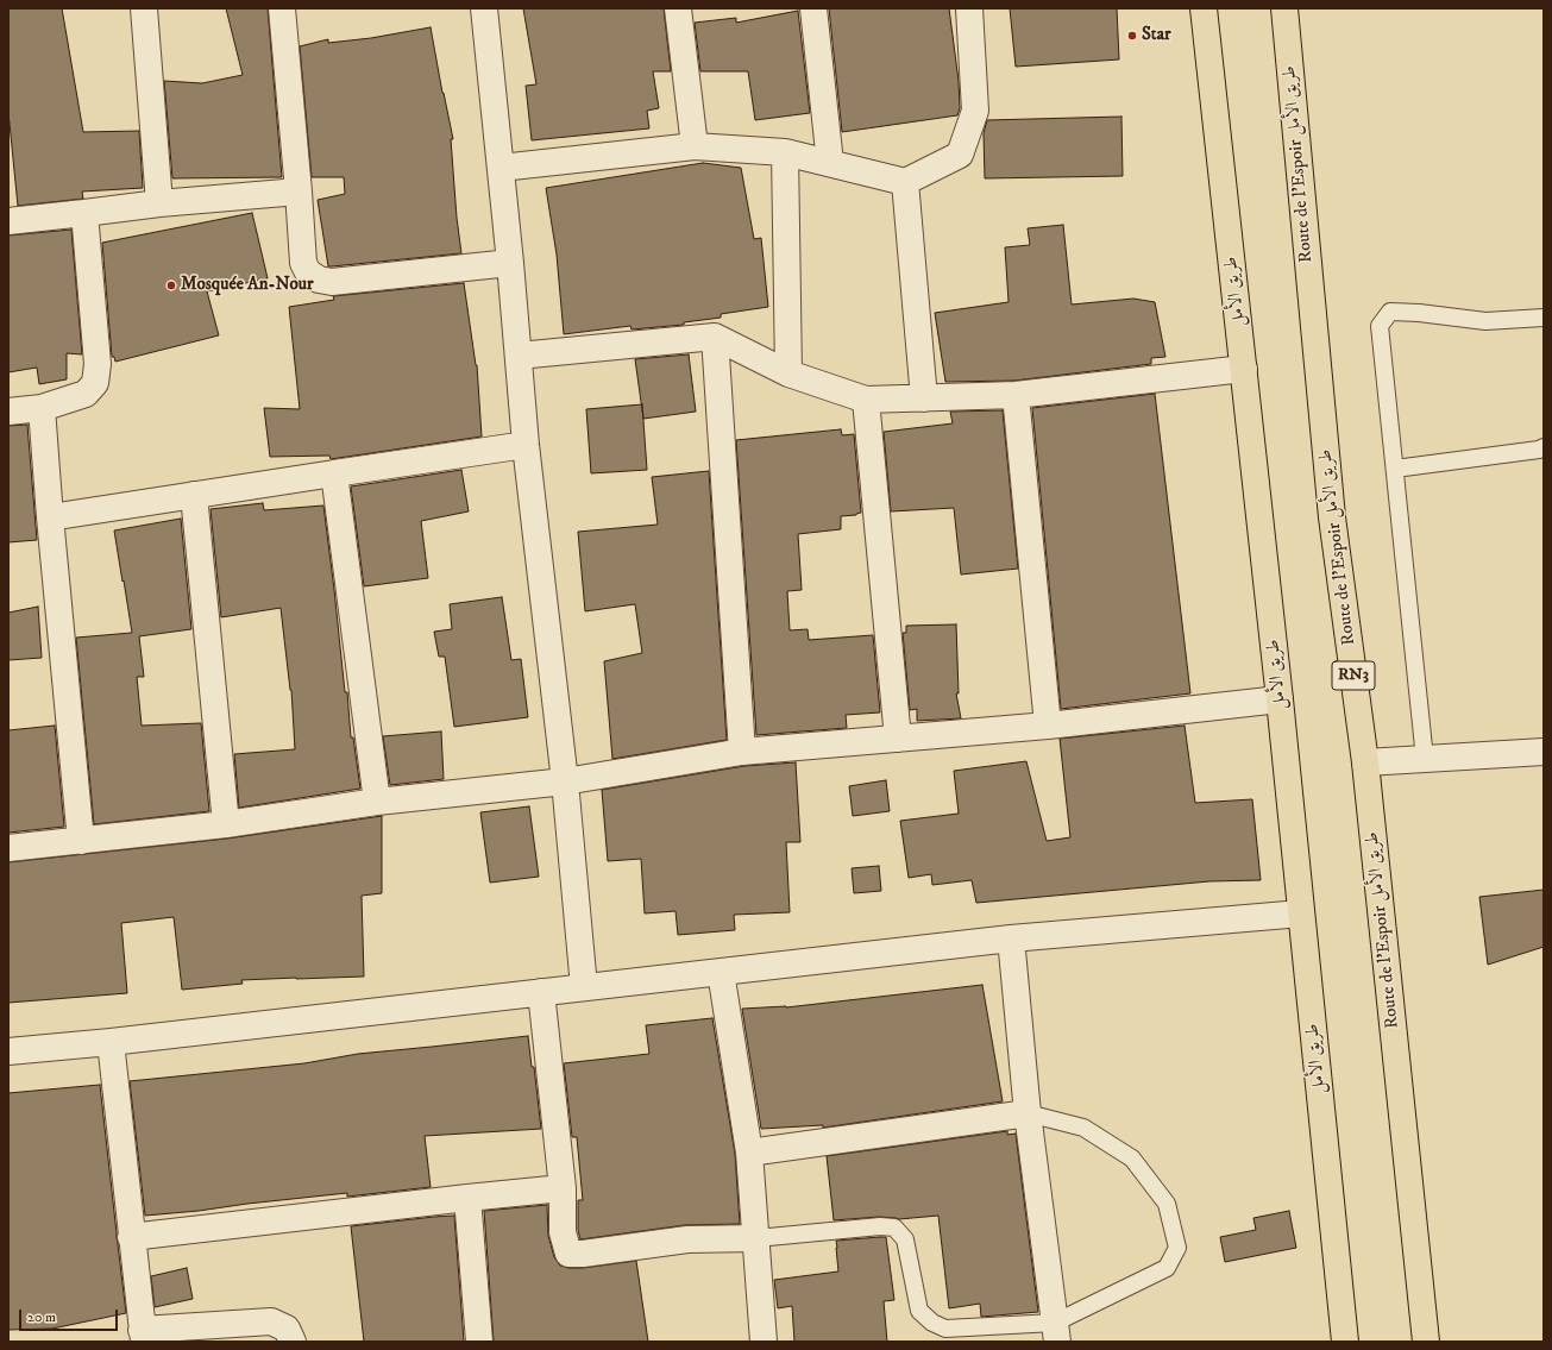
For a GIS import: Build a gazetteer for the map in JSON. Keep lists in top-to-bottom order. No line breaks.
{"streets":{"highway":["Route de l’Espoir طريق الأمل","طريق الأمل","RN3"]},"places":["Star","Mosquée An-Nour"],"scale_bar":"20 m"}
